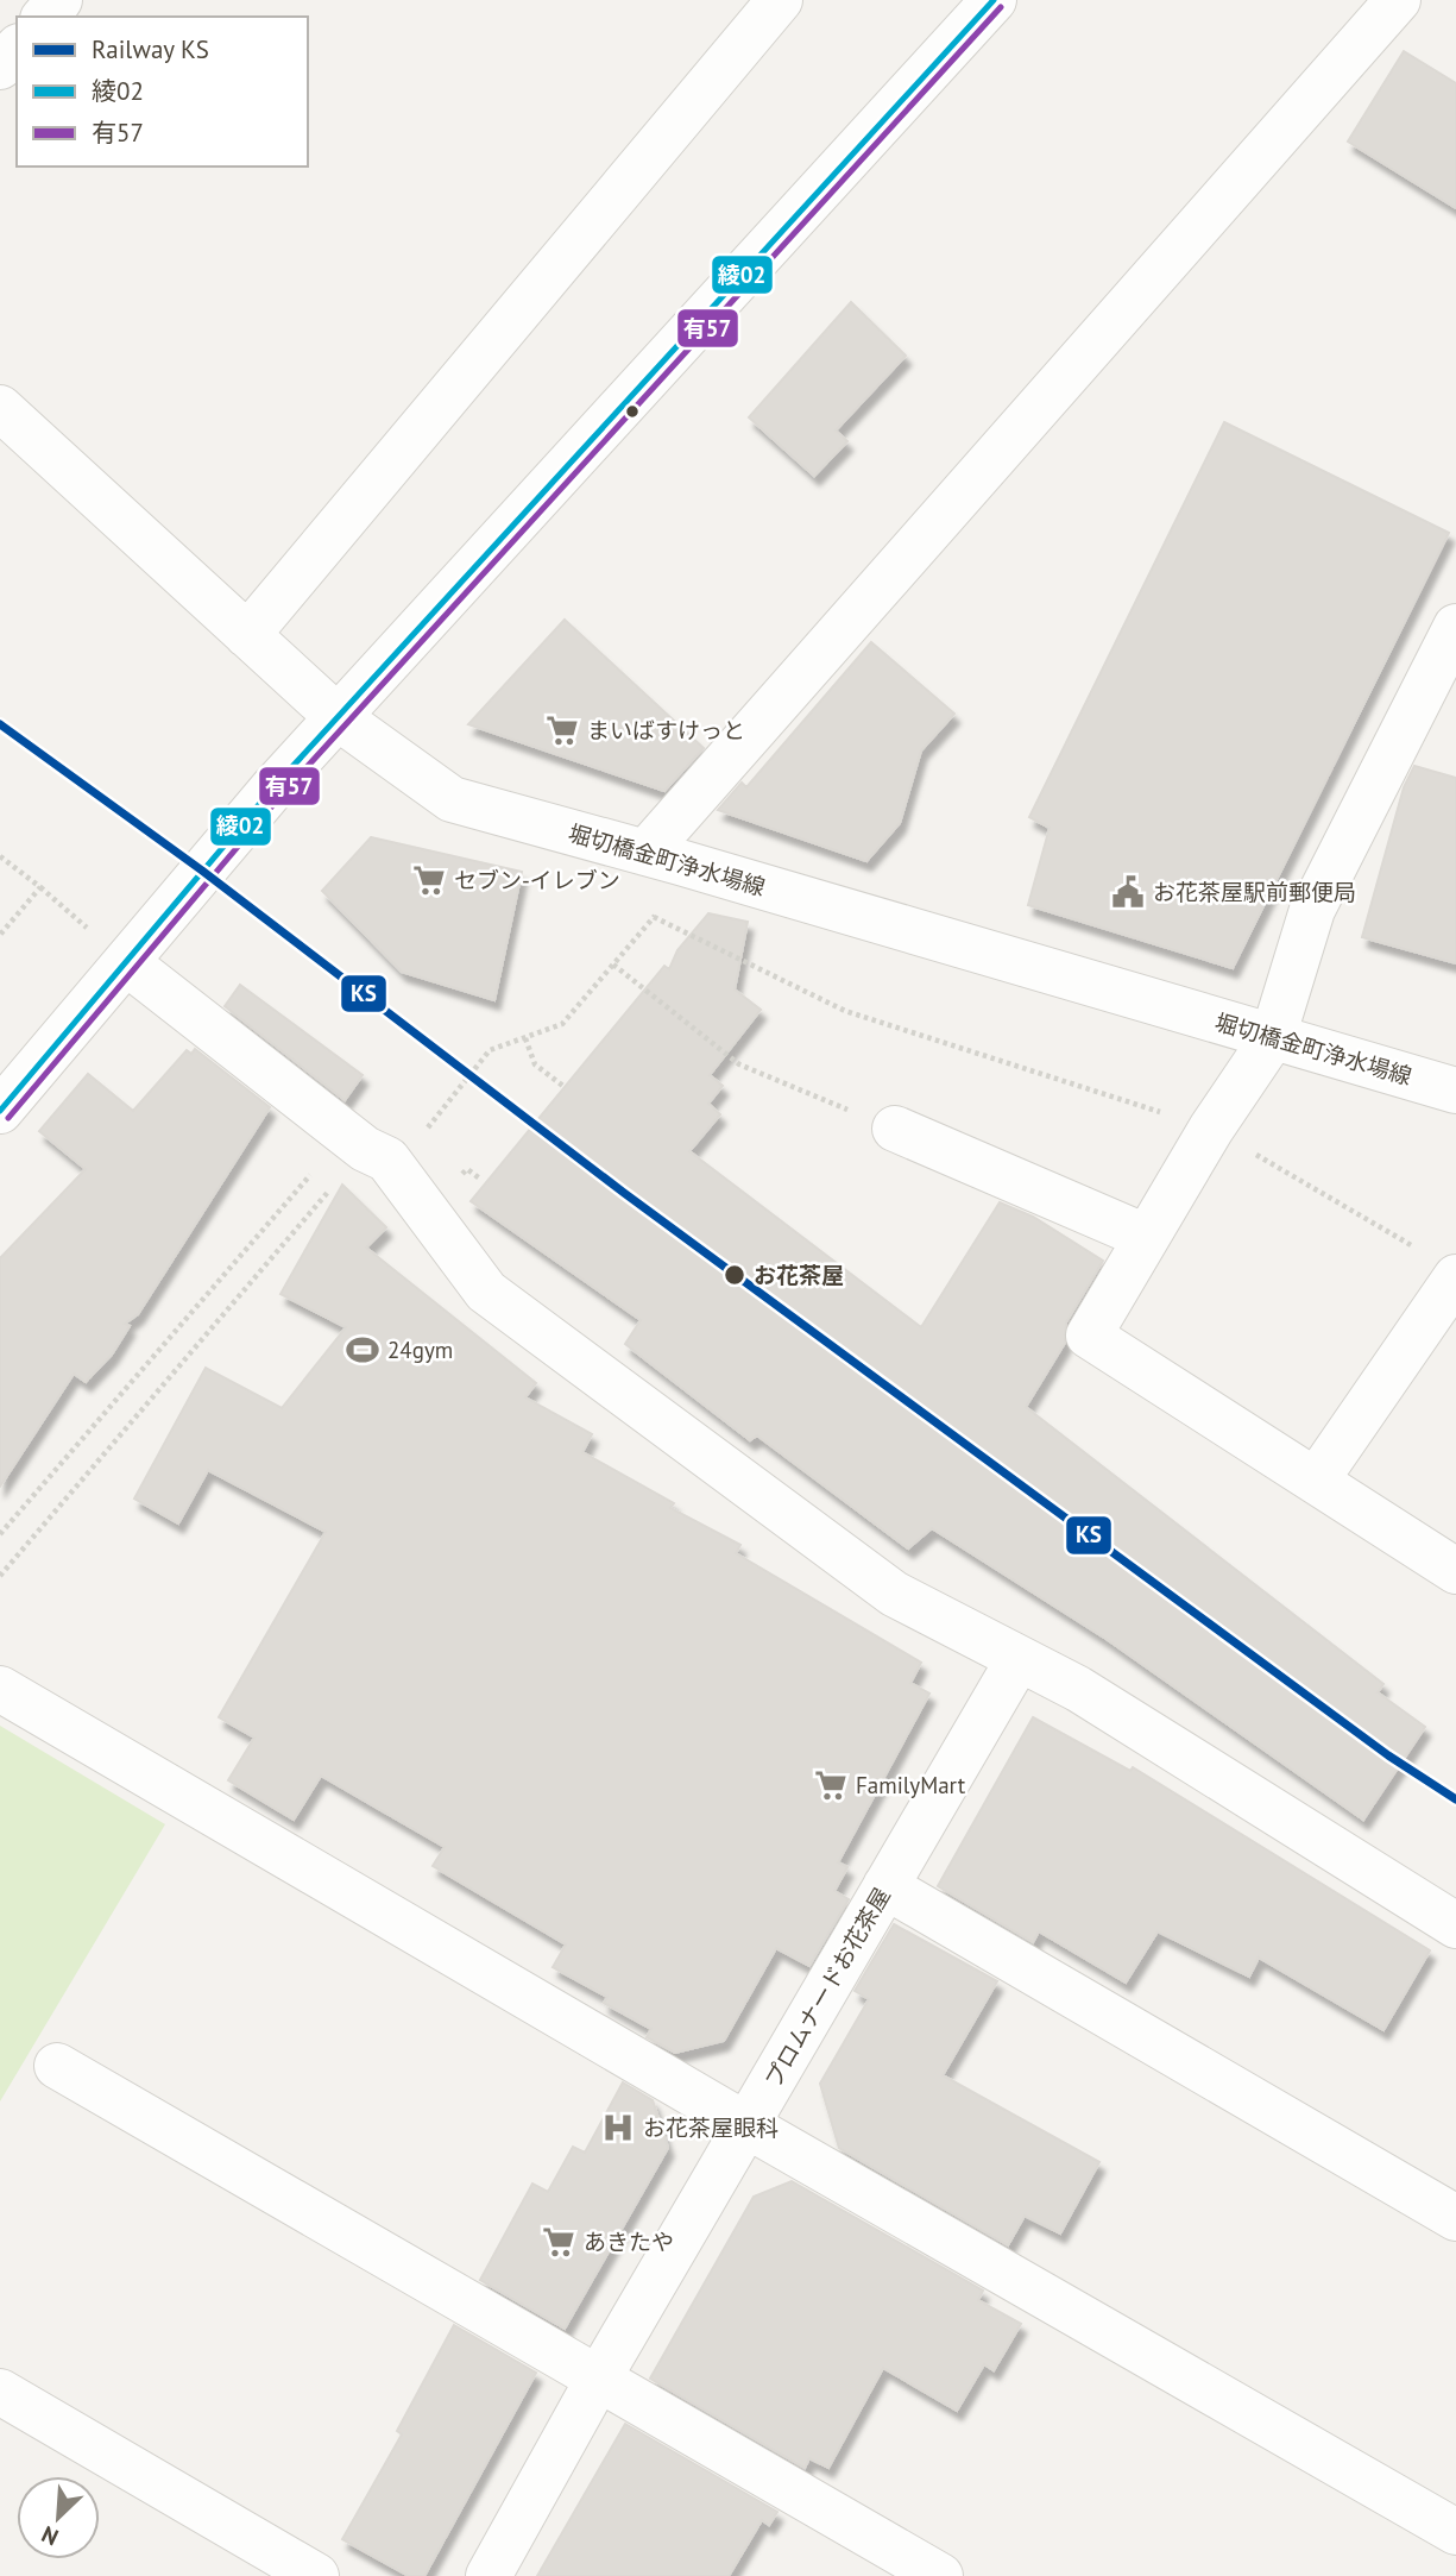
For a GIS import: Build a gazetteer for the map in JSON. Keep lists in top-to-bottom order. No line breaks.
{"streets":{"street":["堀切橋金町浄水場線","プロムナードお花茶屋"]},"places":{"supermarket":["まいばすけっと","セブン-イレブン","FamilyMart","あきたや"],"public building":["お花茶屋駅前郵便局"],"other":["お花茶屋"],"sports":["24gym"],"hospital":["お花茶屋眼科"]},"lines":["transit line 綾02","transit line 有57","rail line KS"],"legend":["Railway KS","綾02","有57"],"north":"bottom left"}
